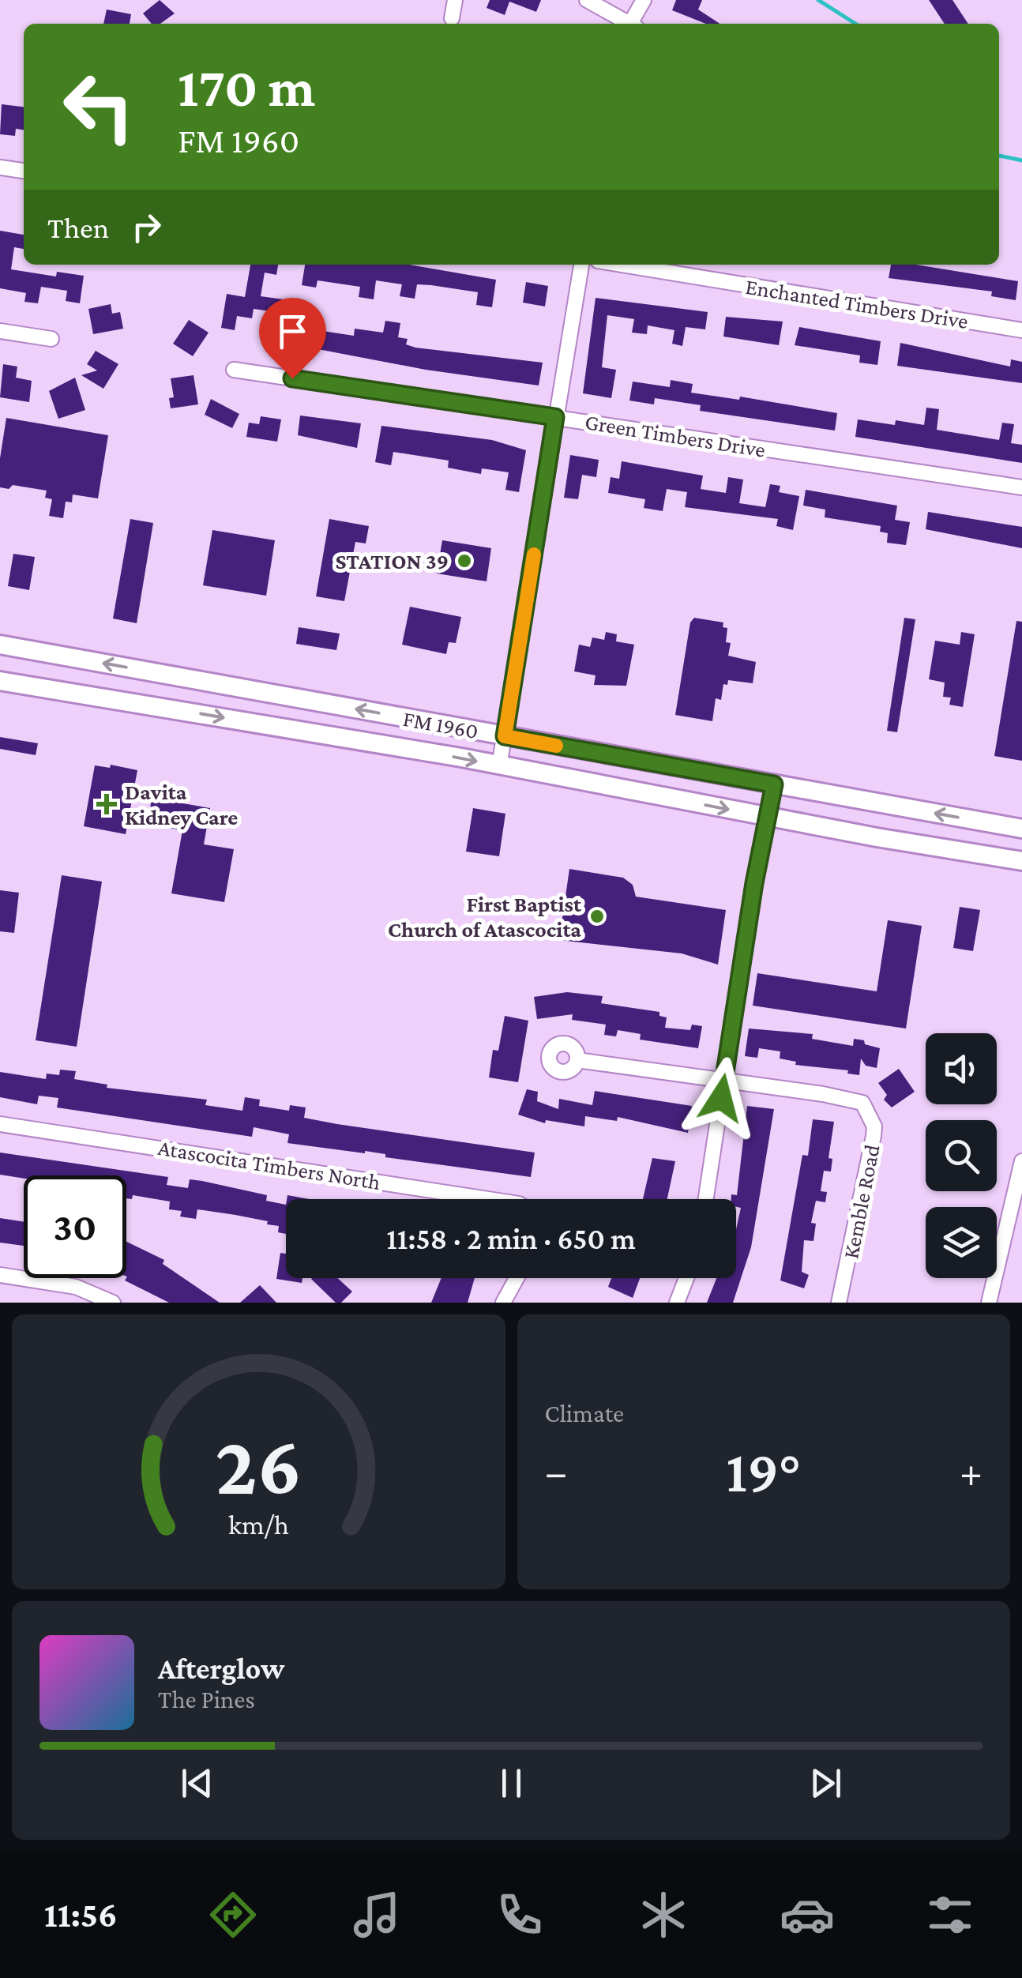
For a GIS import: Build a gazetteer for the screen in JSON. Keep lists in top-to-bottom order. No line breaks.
{"streets":{"main road":["FM 1960"],"street":["Enchanted Timbers Drive","Green Timbers Drive","Atascocita Timbers North","Kemble Road"]},"places":{"other":["STATION 39","First Baptist Church of Atascocita"],"health":["Davita Kidney Care"]},"page":{"turn":["170 m","FM 1960"],"then":"Then","limit":"30","trip":"11:58 · 2 min · 650 m","tile":"Climate","heat":["−","19°","+"],"song":["Afterglow","The Pines"],"tabs":"11:56","gauge":["26","km/h"]}}
